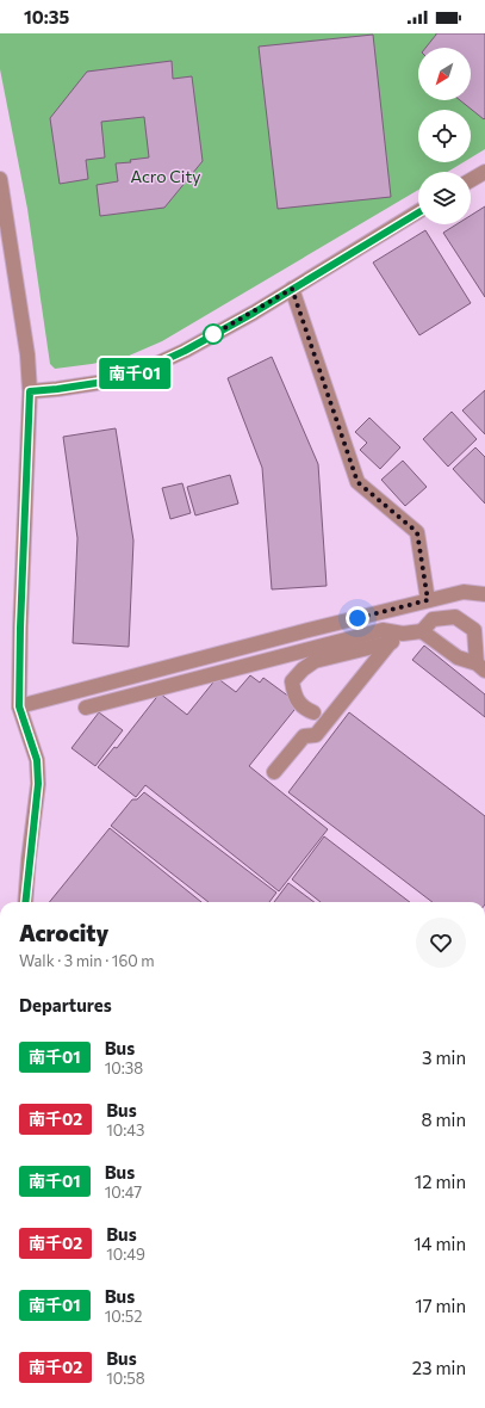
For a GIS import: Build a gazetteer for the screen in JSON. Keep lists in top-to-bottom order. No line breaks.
{"parks":["Acro City"],"lines":["bus line 南千01"],"north":"bottom left","page":{"status":"10:35","on_map":"南千01","heading":[["Acrocity","Walk · 3 min · 160 m"],"Departures"],"list":[{"mark":"南千01","name":"Bus","note":"10:38","value":"3 min"},{"mark":"南千02","name":"Bus","note":"10:43","value":"8 min"},{"mark":"南千01","name":"Bus","note":"10:47","value":"12 min"},{"mark":"南千02","name":"Bus","note":"10:49","value":"14 min"},{"mark":"南千01","name":"Bus","note":"10:52","value":"17 min"},{"mark":"南千02","name":"Bus","note":"10:58","value":"23 min"}]}}
